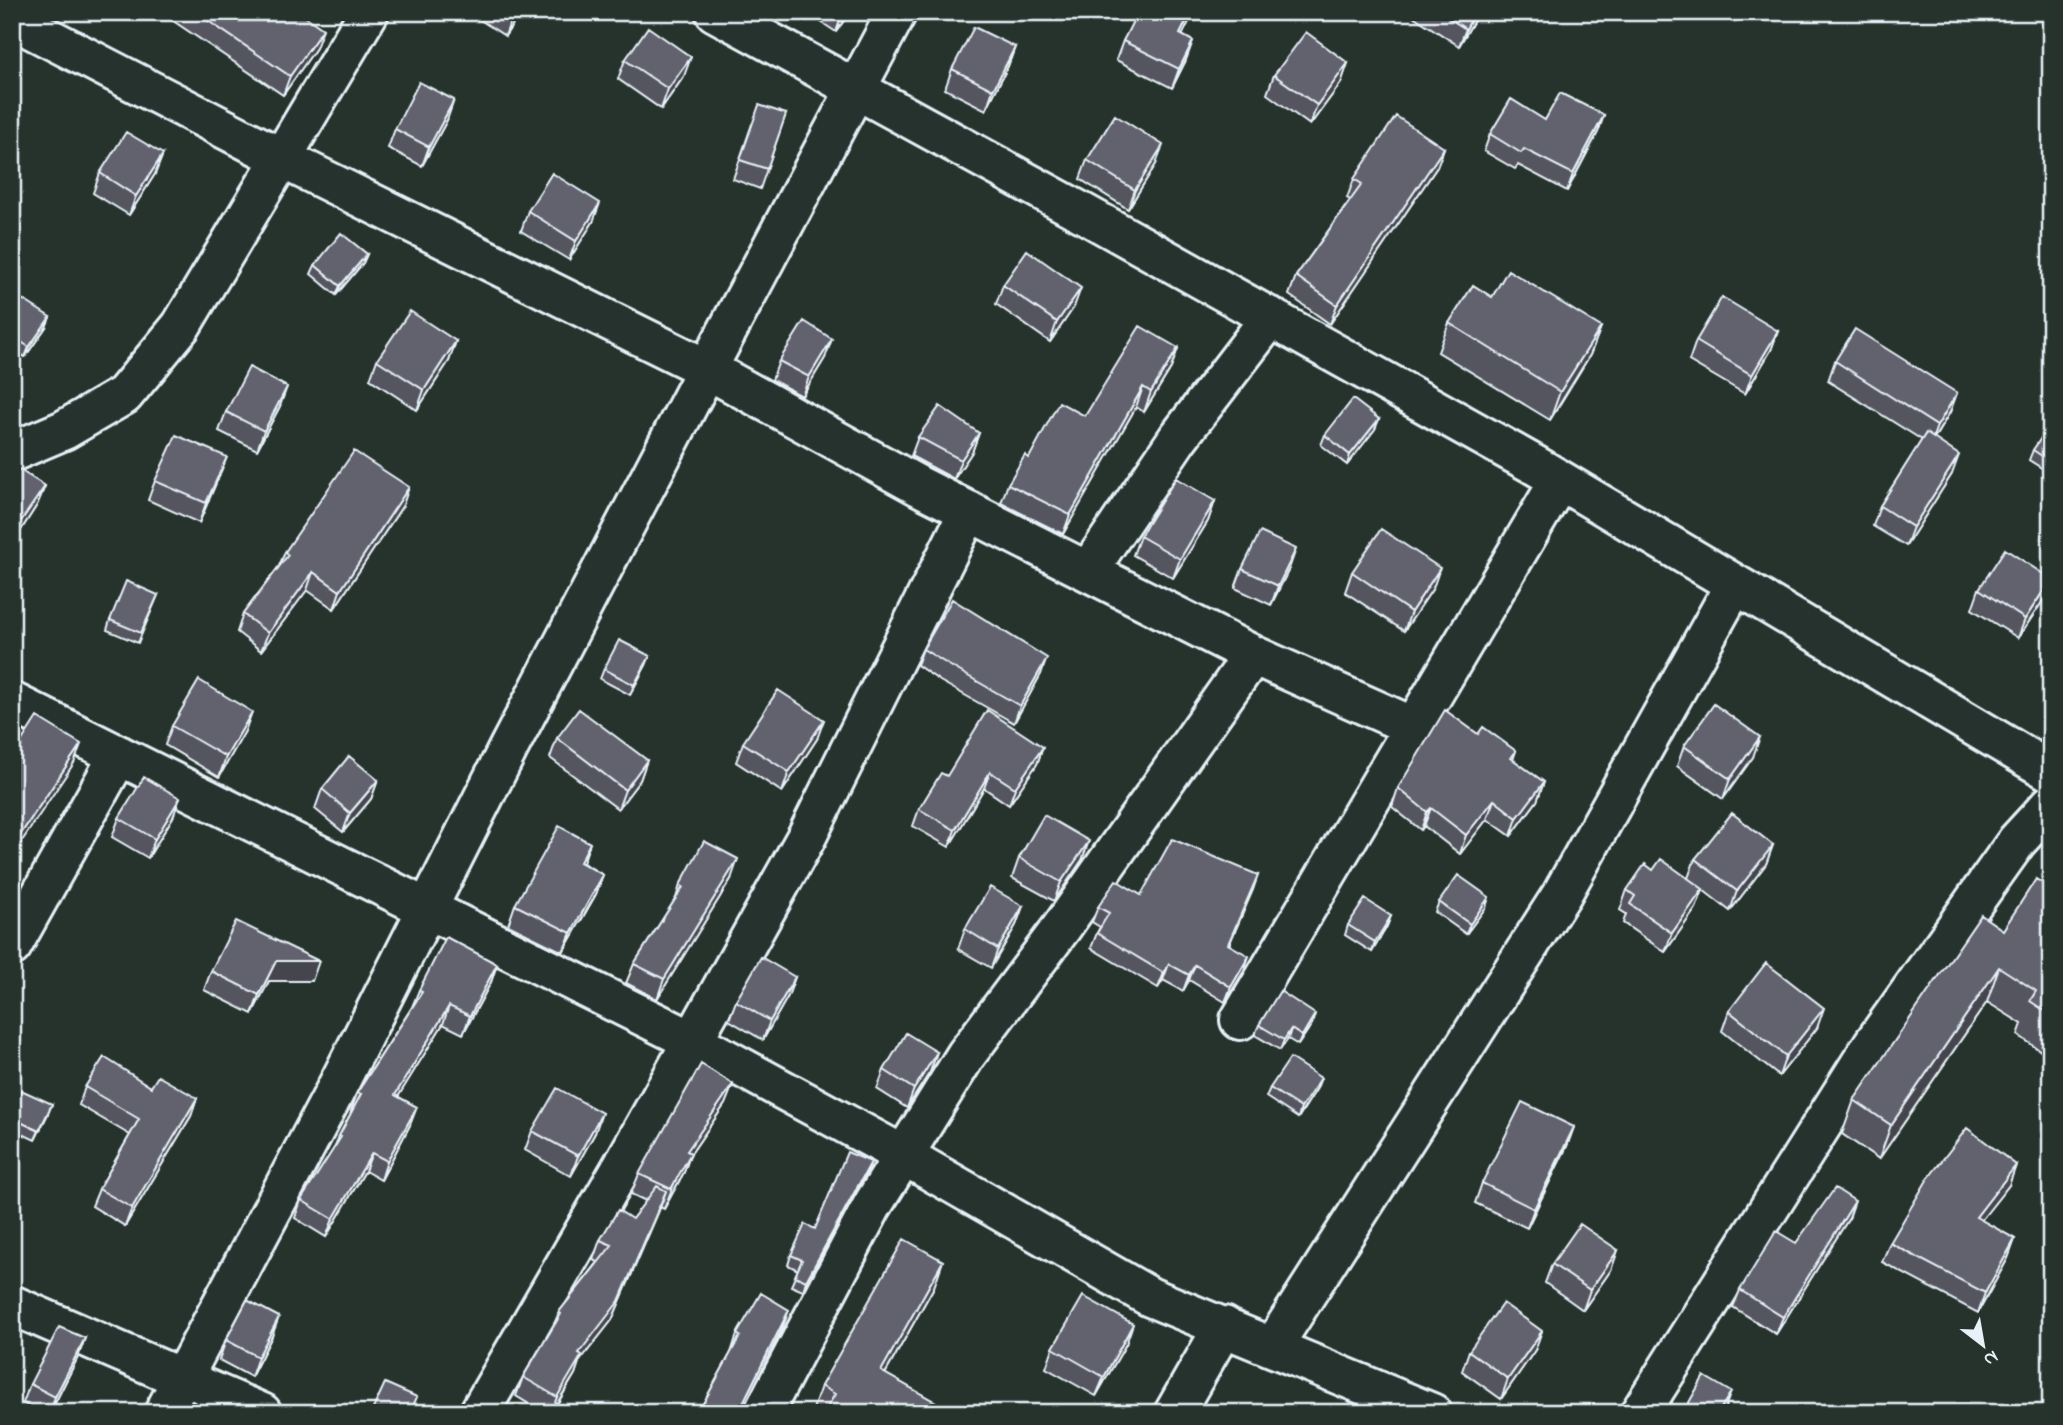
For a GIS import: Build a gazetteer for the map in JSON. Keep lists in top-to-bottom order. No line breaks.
{"north":"bottom right"}
